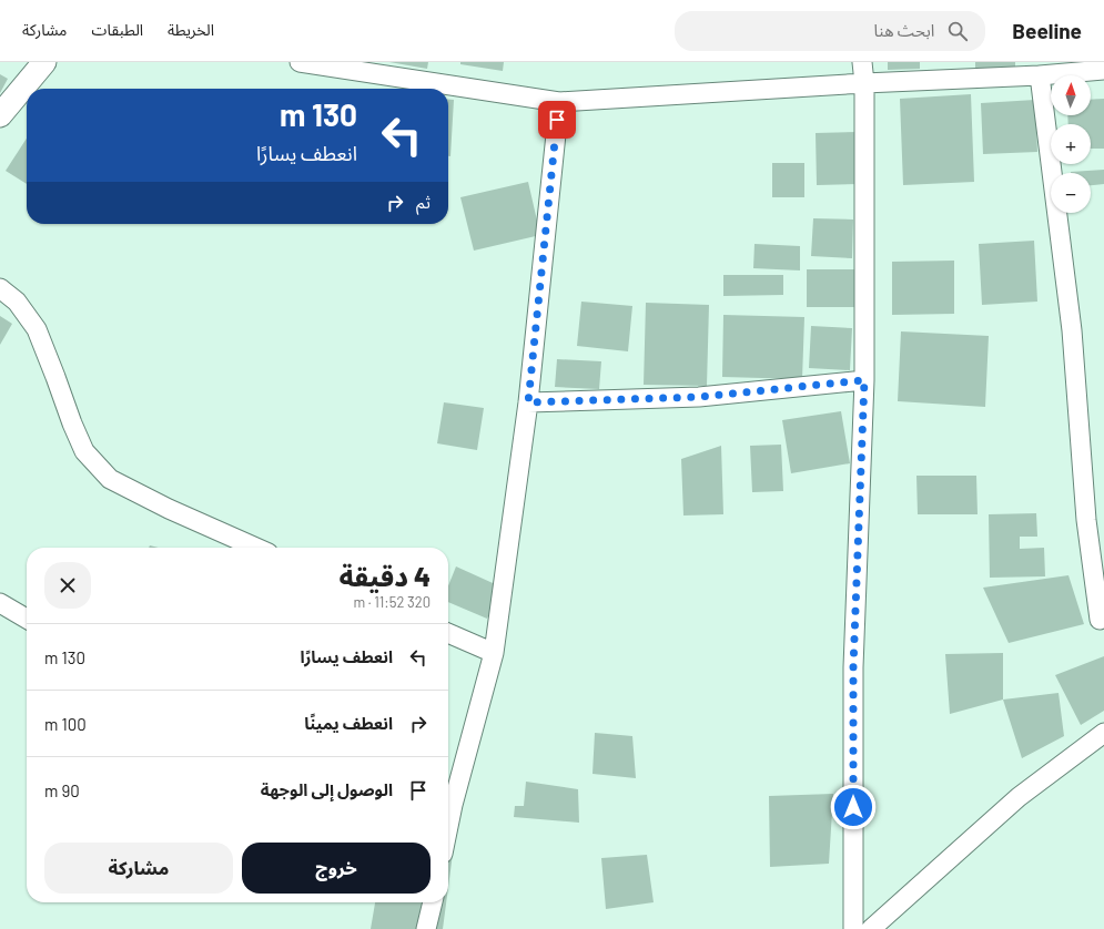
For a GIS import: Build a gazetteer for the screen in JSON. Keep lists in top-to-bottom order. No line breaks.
{"north":"top","page":{"header":"Beeline","search":"ابحث هنا","nav":["الخريطة","الطبقات","مشاركة"],"map_buttons":["+","−"],"turn":["130 m","انعطف يسارًا"],"then":"ثم","heading":["4 دقيقة","320 m · 11:52"],"list":[{"name":"انعطف يسارًا","value":"130 m"},{"name":"انعطف يمينًا","value":"100 m"},{"name":"الوصول إلى الوجهة","value":"90 m"}],"buttons":["خروج","مشاركة"]}}
